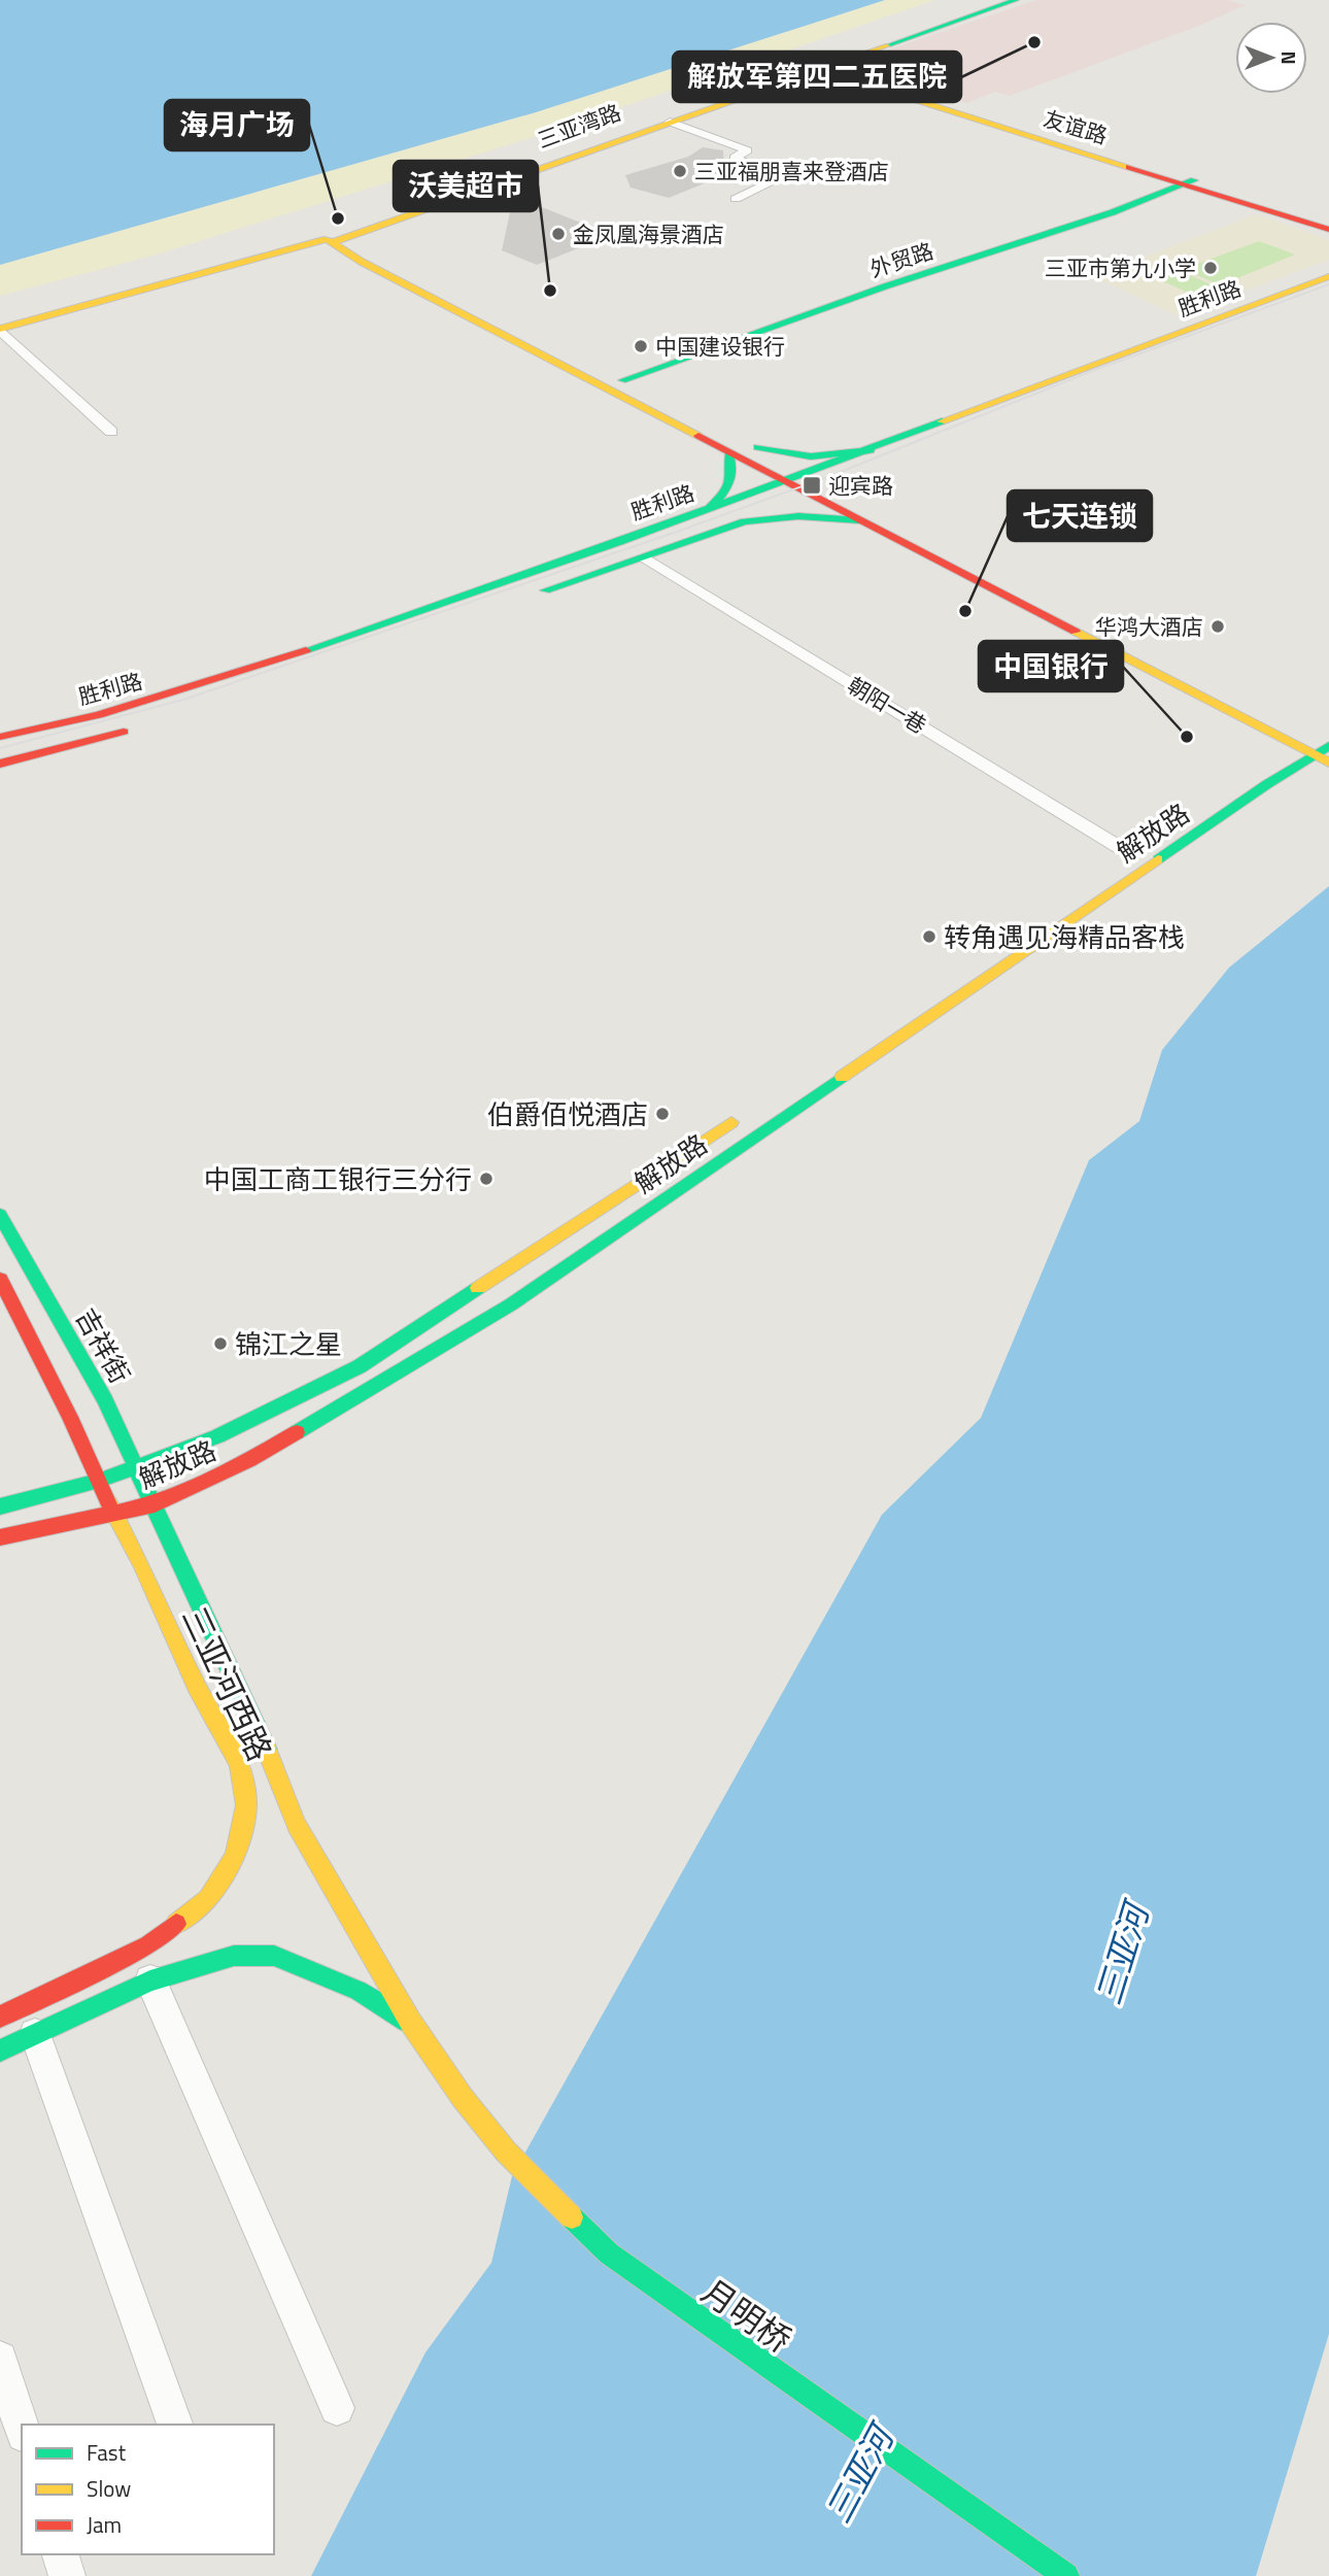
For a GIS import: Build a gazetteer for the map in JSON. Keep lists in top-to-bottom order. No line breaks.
{"streets":{"main road":["三亚湾路","友谊路","外贸路","胜利路","解放路","吉祥街","三亚河西路","月明桥"],"street":["朝阳一巷"]},"crossings":[["三亚湾路","友谊路"],["友谊路","外贸路"],["胜利路","朝阳一巷"],["解放路","吉祥街"],["解放路","三亚河西路"],["吉祥街","三亚河西路"],["三亚河西路","月明桥"]],"water":["三亚河"],"places":{"other":["解放军第四二五医院","三亚福朋喜来登酒店","海月广场","金凤凰海景酒店","三亚市第九小学","沃美超市","中国建设银行","七天连锁","华鸿大酒店","中国银行","转角遇见海精品客栈","伯爵佰悦酒店","中国工商工银行三分行","锦江之星"],"transit":["迎宾路"]},"legend":["Fast","Slow","Jam"],"north":"right"}
